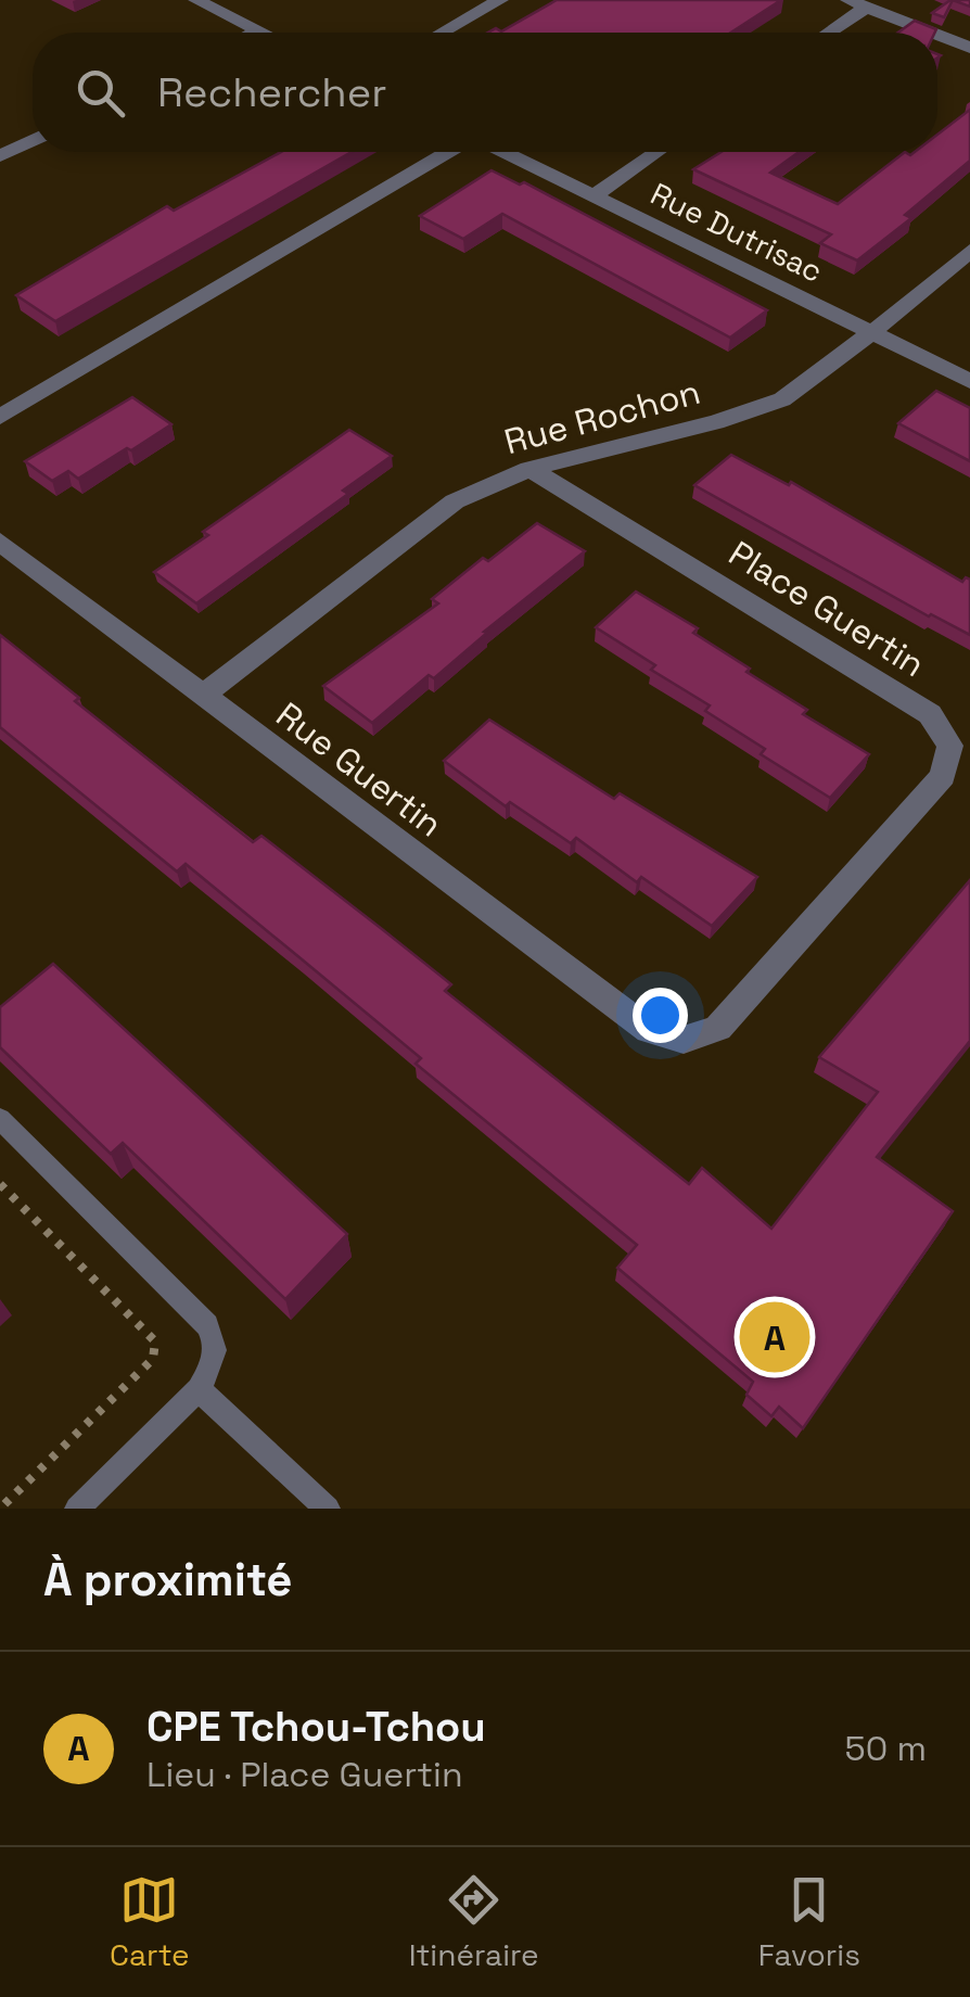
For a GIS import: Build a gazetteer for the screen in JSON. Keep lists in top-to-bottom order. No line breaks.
{"streets":{"street":["Rue Dutrisac","Rue Rochon","Place Guertin","Rue Guertin"]},"crossings":[["Rue Dutrisac","Rue Rochon"],["Rue Rochon","Place Guertin"],["Rue Rochon","Rue Guertin"],["Place Guertin","Rue Guertin"]],"page":{"search":"Rechercher","pins":"A","heading":"À proximité","list":[{"mark":"A","name":"CPE Tchou-Tchou","note":"Lieu · Place Guertin","value":"50 m"}],"nav":["Carte","Itinéraire","Favoris"]}}
